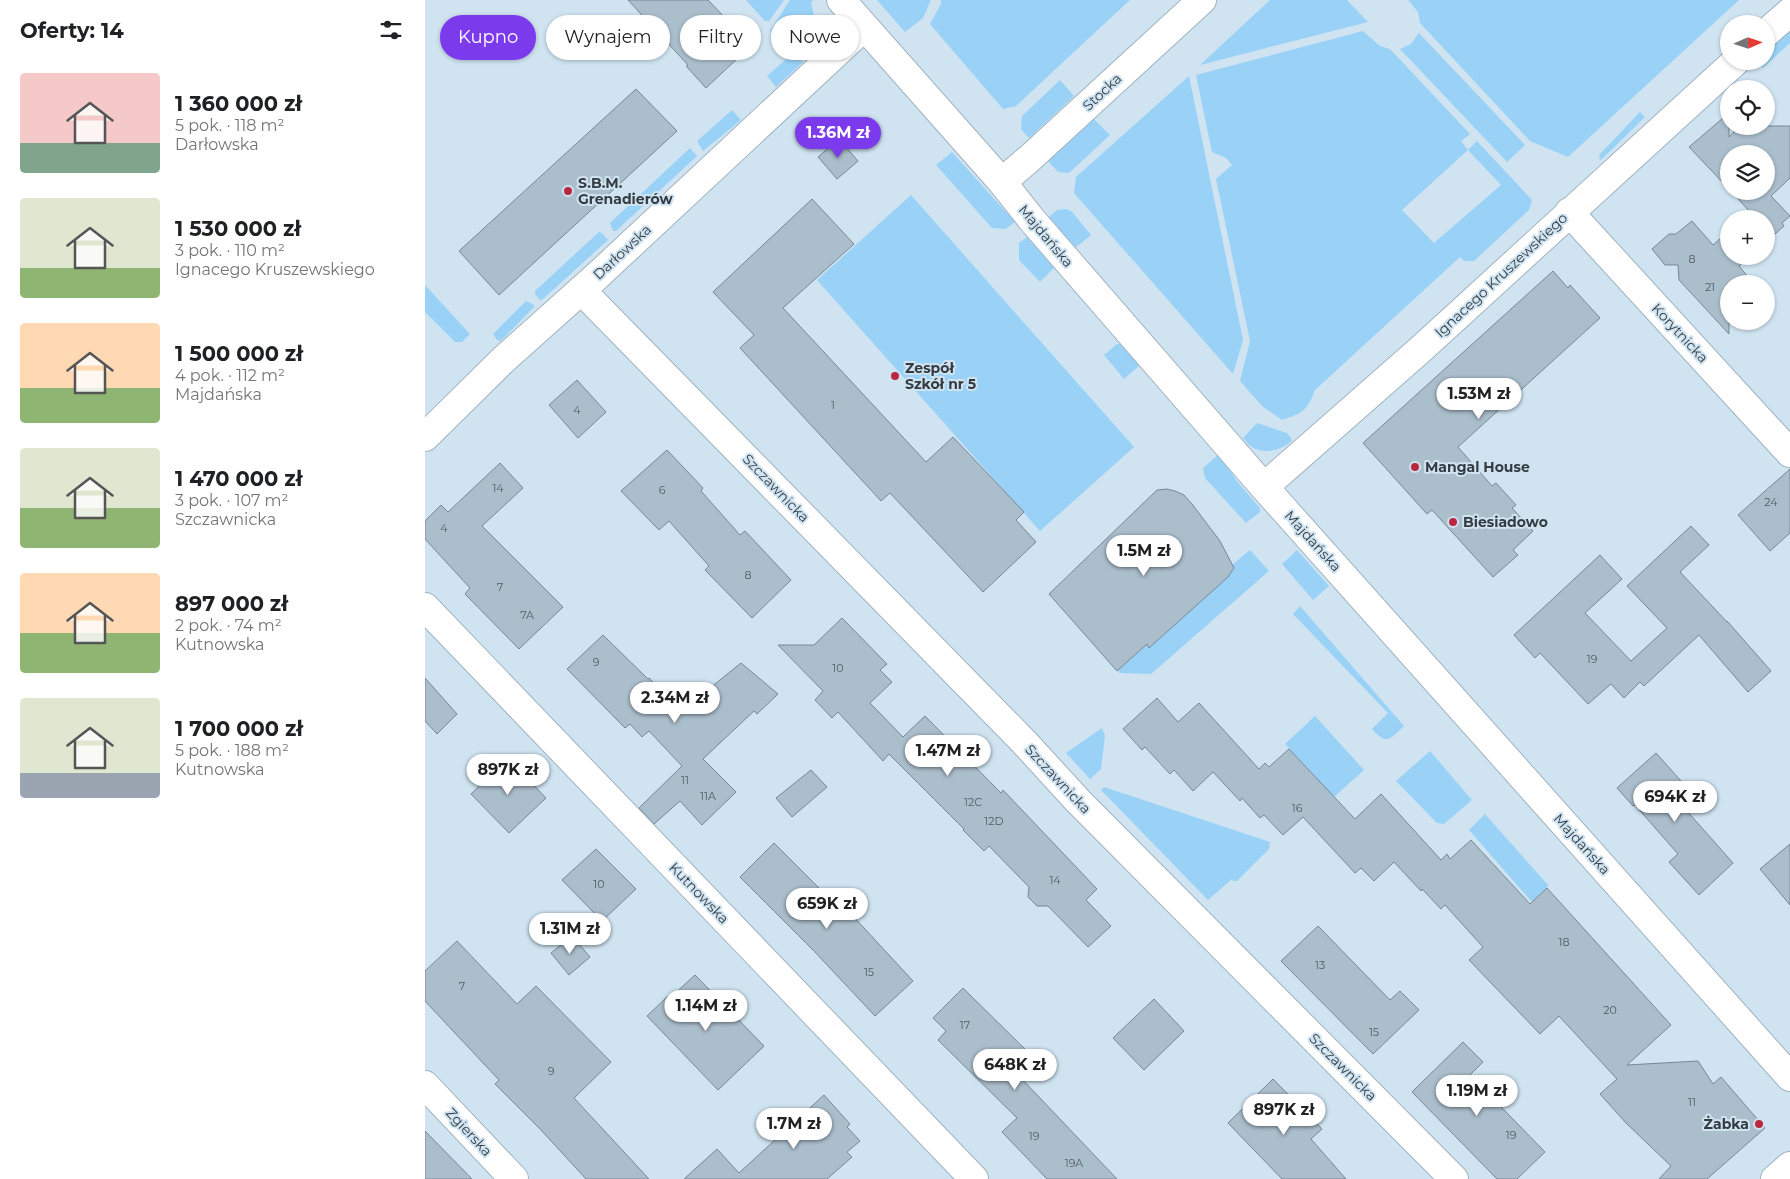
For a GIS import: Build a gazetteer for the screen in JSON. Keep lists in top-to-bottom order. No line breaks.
{"streets":{"street":["Stocka","Majdańska","Darłowska","Ignacego Kruszewskiego","Korytnicka","Szczawnicka","Kutnowska","Zgierska"]},"crossings":[["Stocka","Majdańska"],["Majdańska","Darłowska"],["Majdańska","Ignacego Kruszewskiego"],["Darłowska","Szczawnicka"],["Ignacego Kruszewskiego","Korytnicka"]],"places":["S.B.M. Grenadierów","Zespół Szkół nr 5","Mangal House","Biesiadowo","Żabka"],"house_numbers":["8","21","1","4","14","6","24","4","8","7","7A","19","9","10","11","11A","12C","16","12D","14","10","18","13","15","7","20","17","15","9","11","19","19","19A"],"north":"right","page":{"heading":"Oferty: 14","map_buttons":["+","−"],"chip":["Kupno","Wynajem","Filtry","Nowe"],"list":[{"name":"1 360 000 zł","note":"5 pok. · 118 m² · Darłowska"},{"name":"1 530 000 zł","note":"3 pok. · 110 m² · Ignacego Kruszewskiego"},{"name":"1 500 000 zł","note":"4 pok. · 112 m² · Majdańska"},{"name":"1 470 000 zł","note":"3 pok. · 107 m² · Szczawnicka"},{"name":"897 000 zł","note":"2 pok. · 74 m² · Kutnowska"},{"name":"1 700 000 zł","note":"5 pok. · 188 m² · Kutnowska"}],"price":["1.36M zł","1.53M zł","1.5M zł","2.34M zł","1.47M zł","897K zł","694K zł","659K zł","1.31M zł","1.14M zł","648K zł","1.19M zł","897K zł","1.7M zł"]}}
